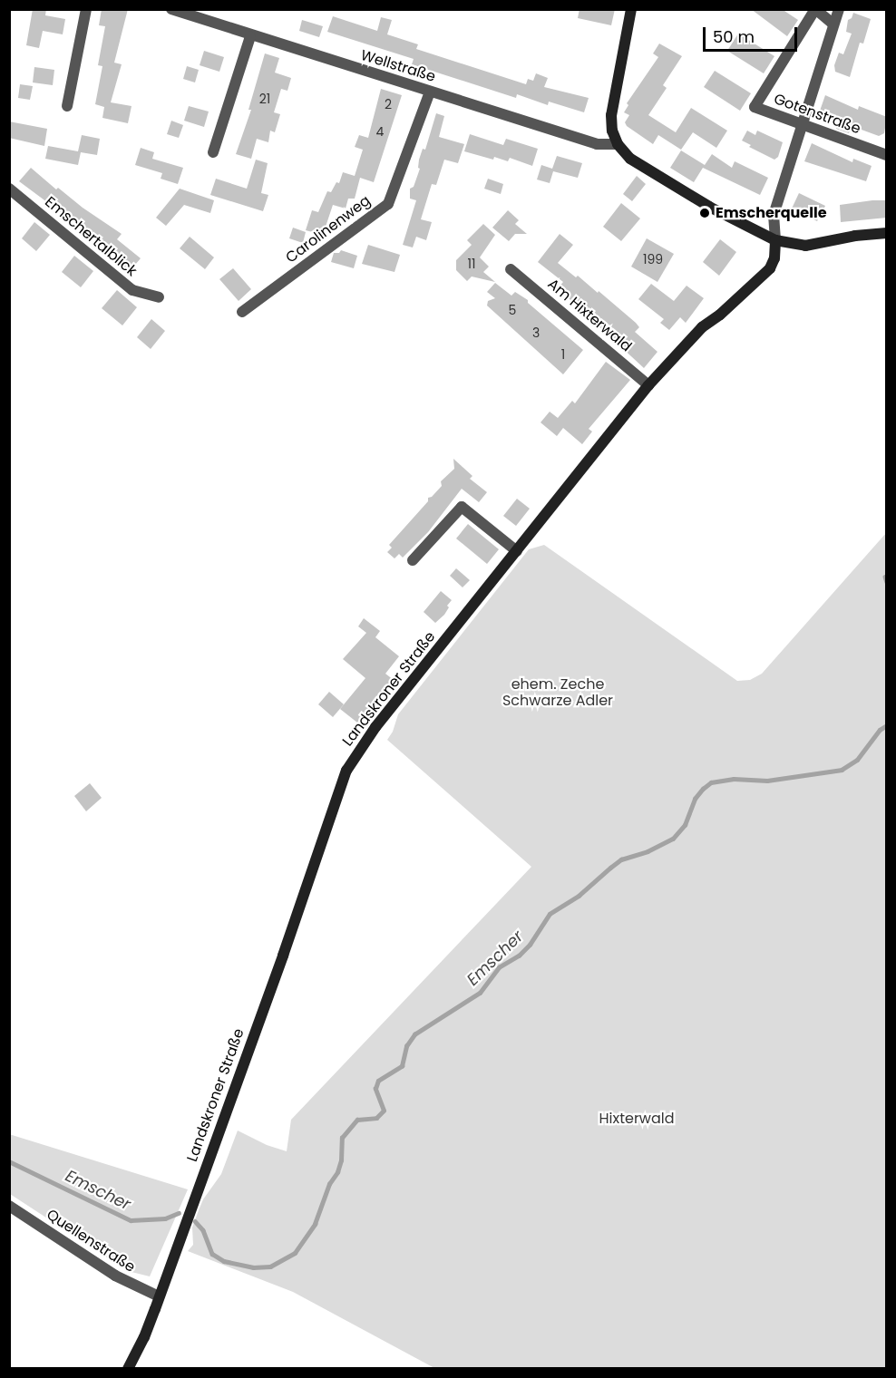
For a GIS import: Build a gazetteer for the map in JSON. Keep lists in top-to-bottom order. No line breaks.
{"streets":{"street":["Wellstraße","Gotenstraße","Carolinenweg","Emschertalblick","Am Hixterwald","Landskroner Straße","Quellenstraße"]},"crossings":[["Wellstraße","Carolinenweg"],["Am Hixterwald","Landskroner Straße"],["Landskroner Straße","Quellenstraße"]],"water":["Emscher"],"parks":["ehem. Zeche Schwarze Adler","Hixterwald"],"places":["Emscherquelle"],"house_numbers":["21","2","4","199","11","5","3","1"],"scale_bar":"50 m"}
